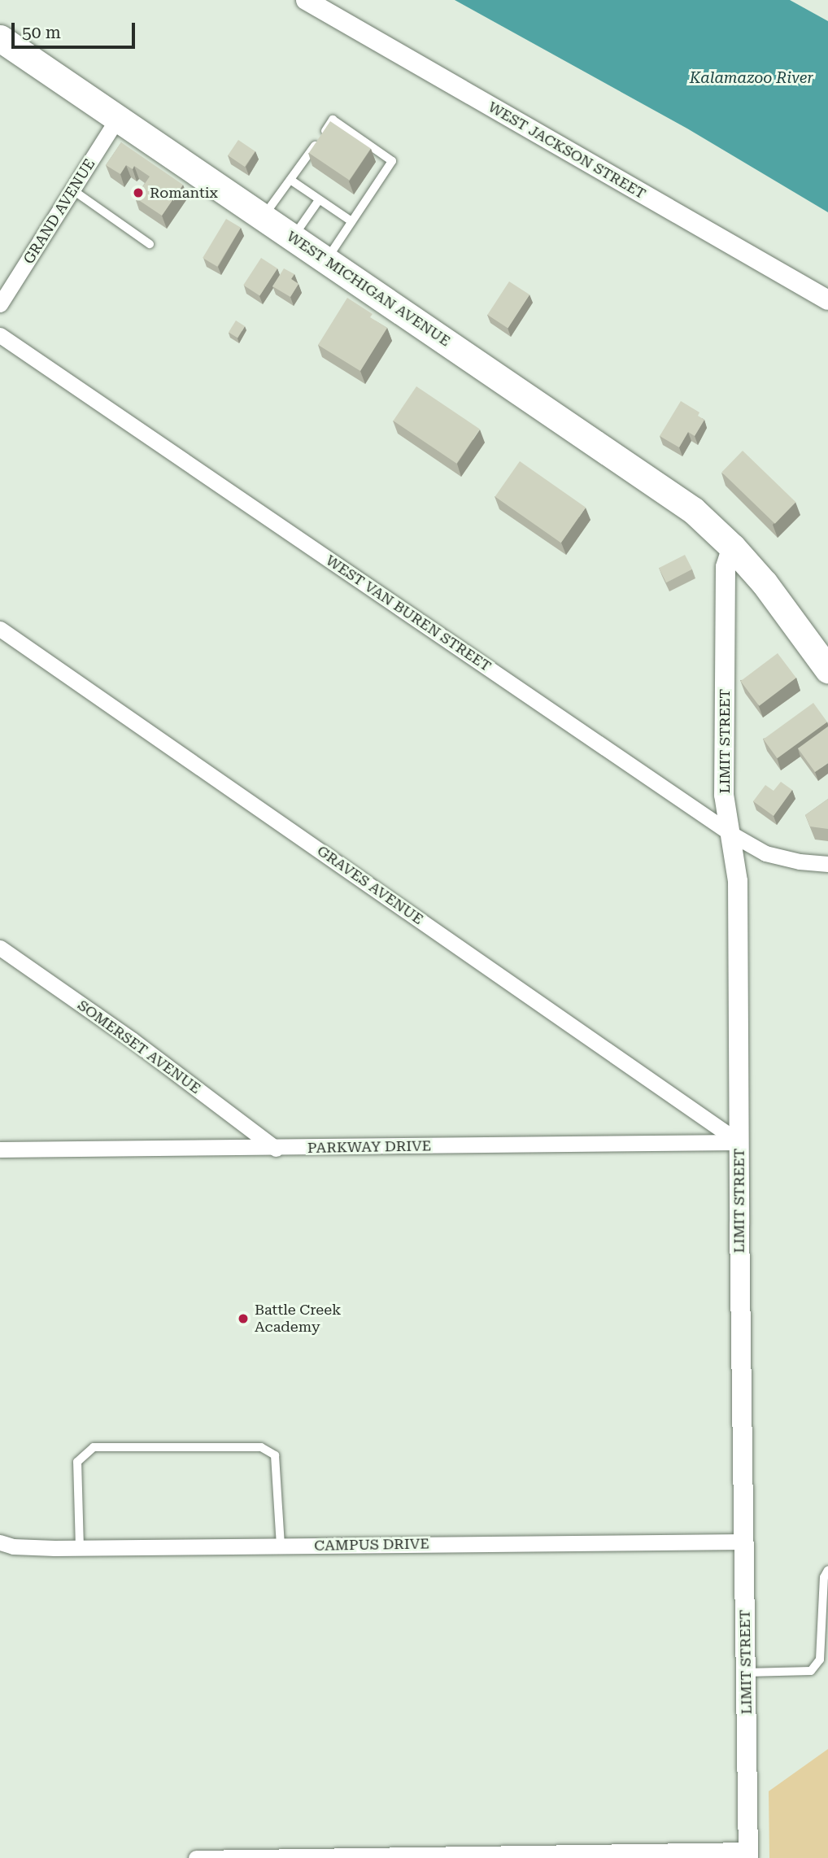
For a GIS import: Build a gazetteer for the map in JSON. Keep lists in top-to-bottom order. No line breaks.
{"streets":{"highway":["WEST MICHIGAN AVENUE"],"street":["WEST JACKSON STREET","GRAND AVENUE","WEST VAN BUREN STREET","LIMIT STREET","GRAVES AVENUE","SOMERSET AVENUE","PARKWAY DRIVE","CAMPUS DRIVE"]},"crossings":[["GRAND AVENUE","WEST MICHIGAN AVENUE"],["WEST MICHIGAN AVENUE","LIMIT STREET"],["WEST VAN BUREN STREET","LIMIT STREET"],["LIMIT STREET","GRAVES AVENUE"],["LIMIT STREET","PARKWAY DRIVE"],["LIMIT STREET","CAMPUS DRIVE"],["GRAVES AVENUE","PARKWAY DRIVE"],["SOMERSET AVENUE","PARKWAY DRIVE"]],"water":["Kalamazoo River"],"places":["Romantix","Battle Creek Academy"],"scale_bar":"50 m"}
